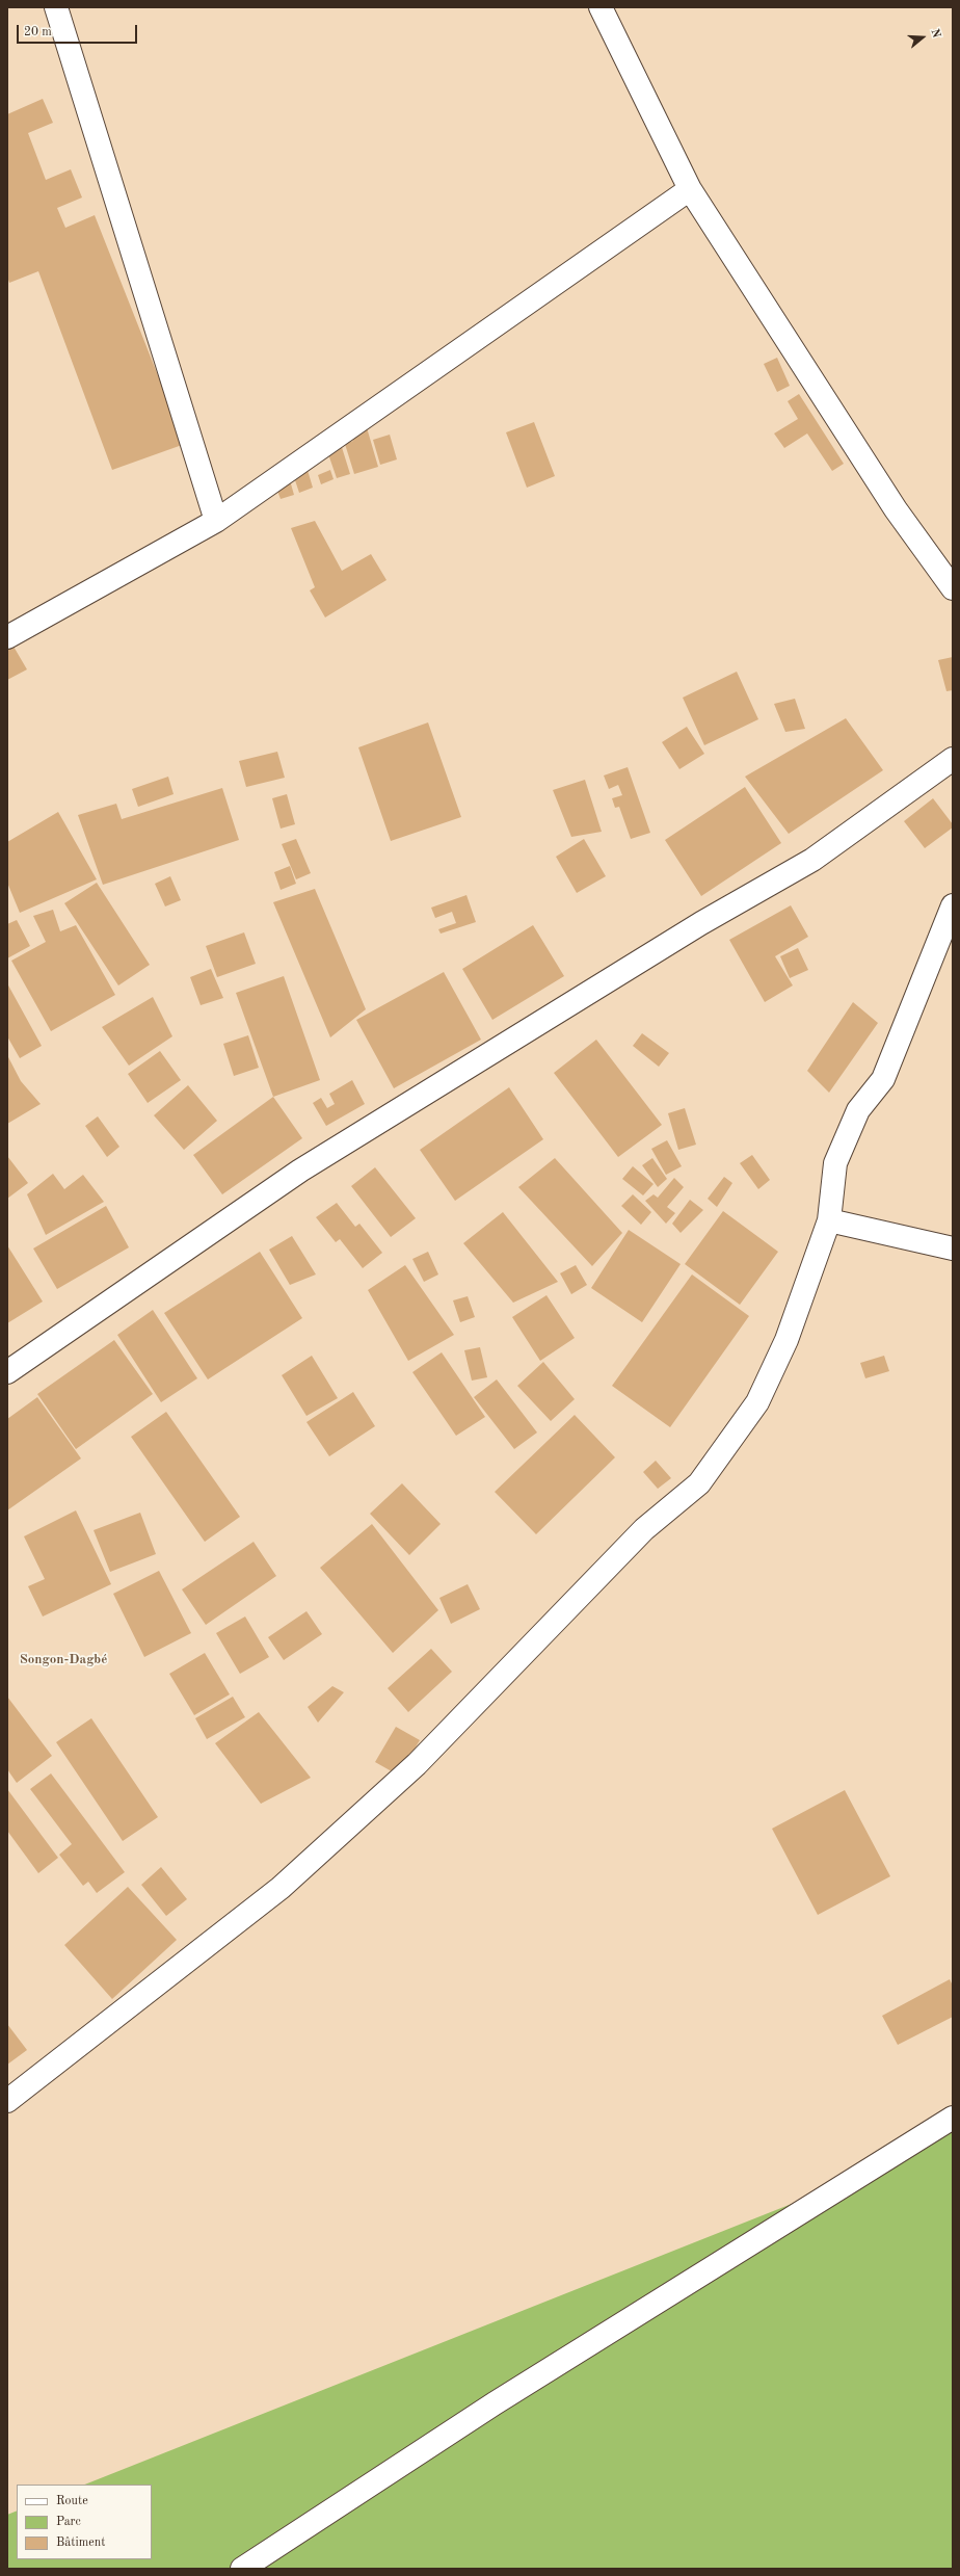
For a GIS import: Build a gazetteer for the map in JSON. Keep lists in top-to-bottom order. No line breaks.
{"districts":["Songon-Dagbé"],"legend":["Route","Parc","Bâtiment"],"scale_bar":"20 m","north":"right"}
